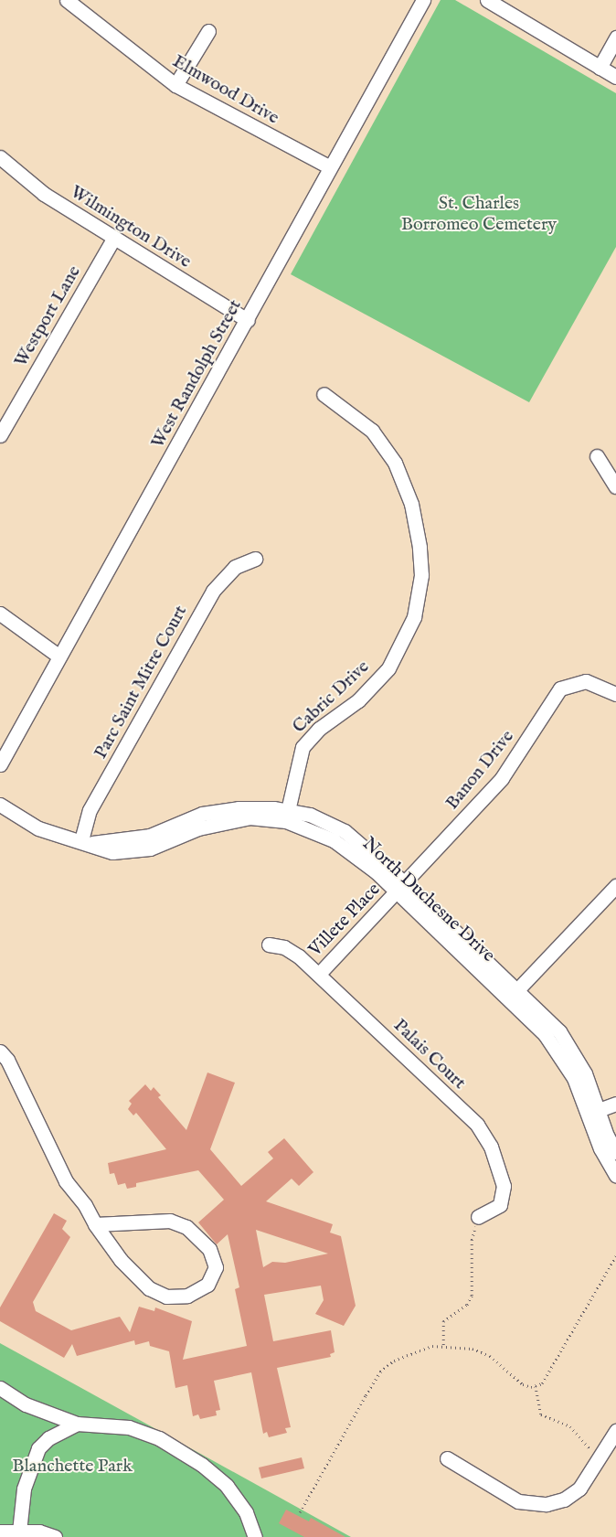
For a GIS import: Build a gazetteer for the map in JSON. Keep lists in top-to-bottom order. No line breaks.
{"streets":{"street":["Elmwood Drive","Wilmington Drive","Westport Lane","West Randolph Street","Parc Saint Mitre Court","Cabric Drive","Banon Drive","North Duchesne Drive","Villete Place","Palais Court"]},"crossings":[["Elmwood Drive","West Randolph Street"],["Wilmington Drive","Westport Lane"],["Wilmington Drive","West Randolph Street"],["Parc Saint Mitre Court","North Duchesne Drive"],["Cabric Drive","North Duchesne Drive"],["Banon Drive","North Duchesne Drive"],["Banon Drive","Villete Place"],["North Duchesne Drive","Villete Place"],["Villete Place","Palais Court"]],"parks":["St. Charles Borromeo Cemetery","Blanchette Park"]}
